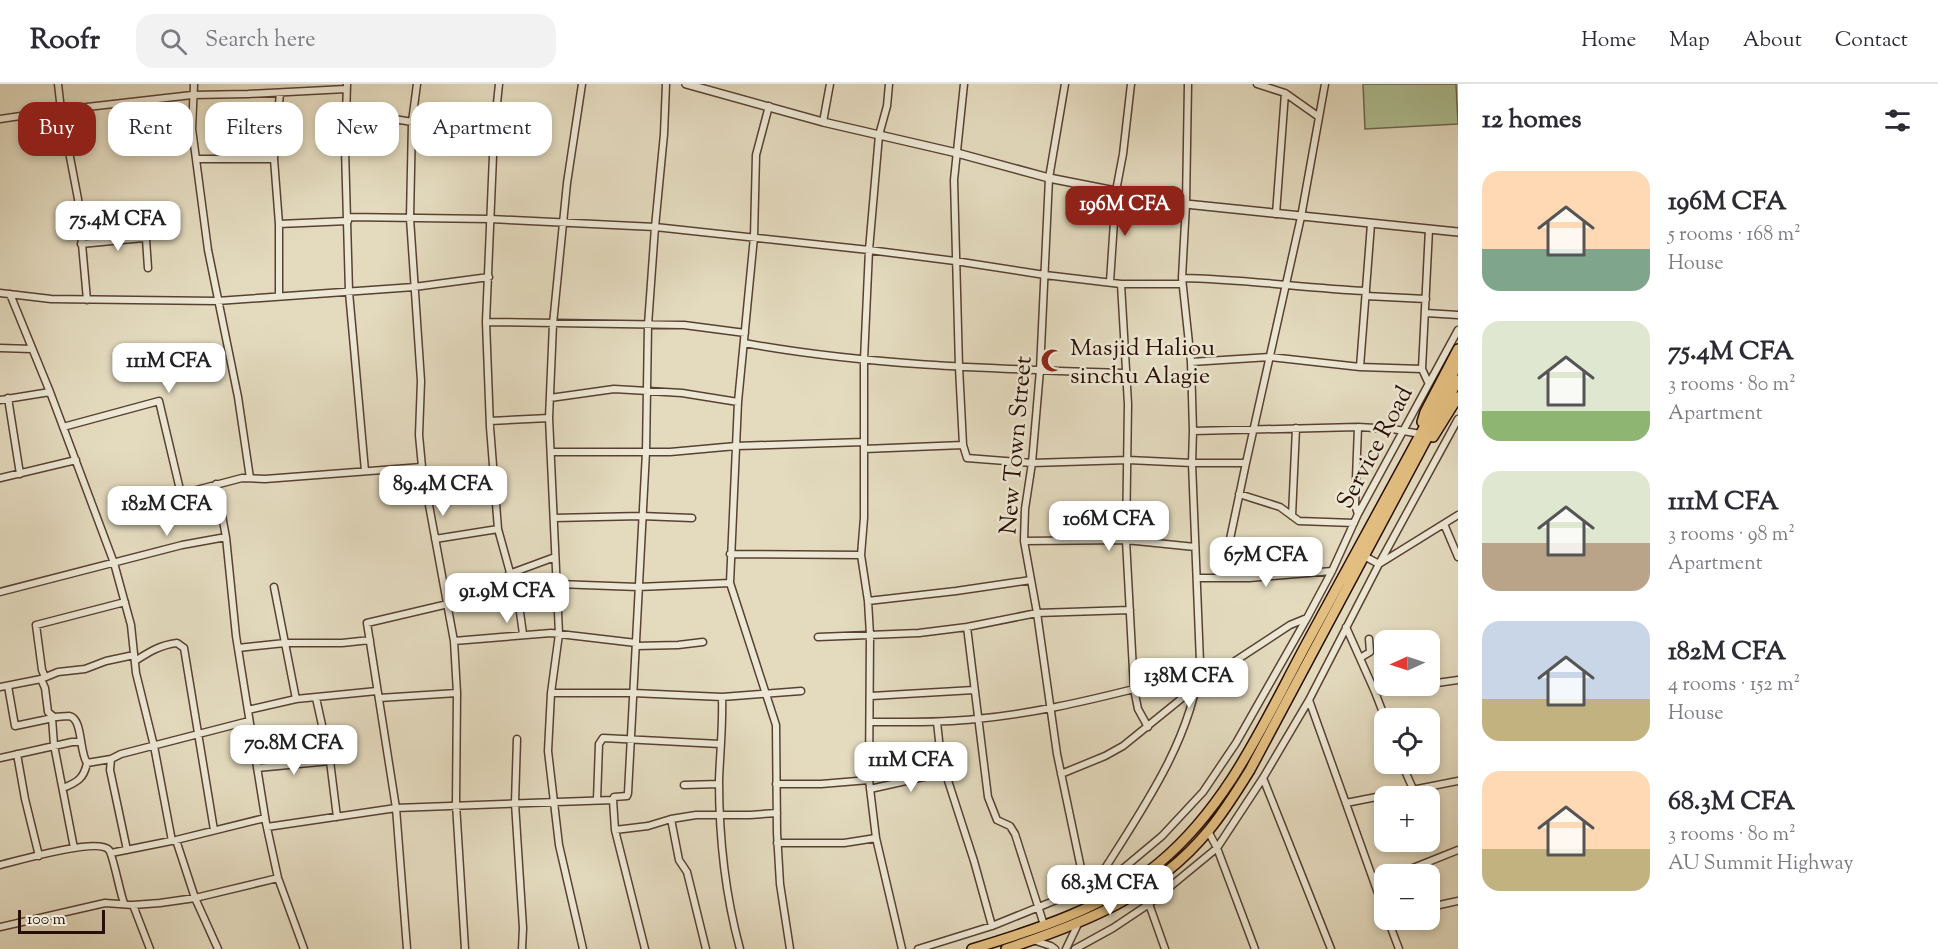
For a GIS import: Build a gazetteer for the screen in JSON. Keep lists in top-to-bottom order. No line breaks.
{"streets":{"street":["New Town Street","Service Road"]},"crossings":[["New Town Street","Service Road"]],"places":{"mosque":["Masjid Haliou sinchu Alagie"]},"scale_bar":"100 m","north":"left","page":{"header":"Roofr","search":"Search here","nav":["Home","Map","About","Contact"],"heading":"12 homes","chip":["Buy","Rent","Filters","New","Apartment"],"list":[{"name":"196M CFA","note":"5 rooms · 168 m² · House"},{"name":"75.4M CFA","note":"3 rooms · 80 m² · Apartment"},{"name":"111M CFA","note":"3 rooms · 98 m² · Apartment"},{"name":"182M CFA","note":"4 rooms · 152 m² · House"},{"name":"68.3M CFA","note":"3 rooms · 80 m² · AU Summit Highway"}],"price":["196M CFA","75.4M CFA","111M CFA","89.4M CFA","182M CFA","106M CFA","67M CFA","91.9M CFA","138M CFA","70.8M CFA","111M CFA","68.3M CFA"],"map_buttons":["+","−"],"scale":"100 m"}}
